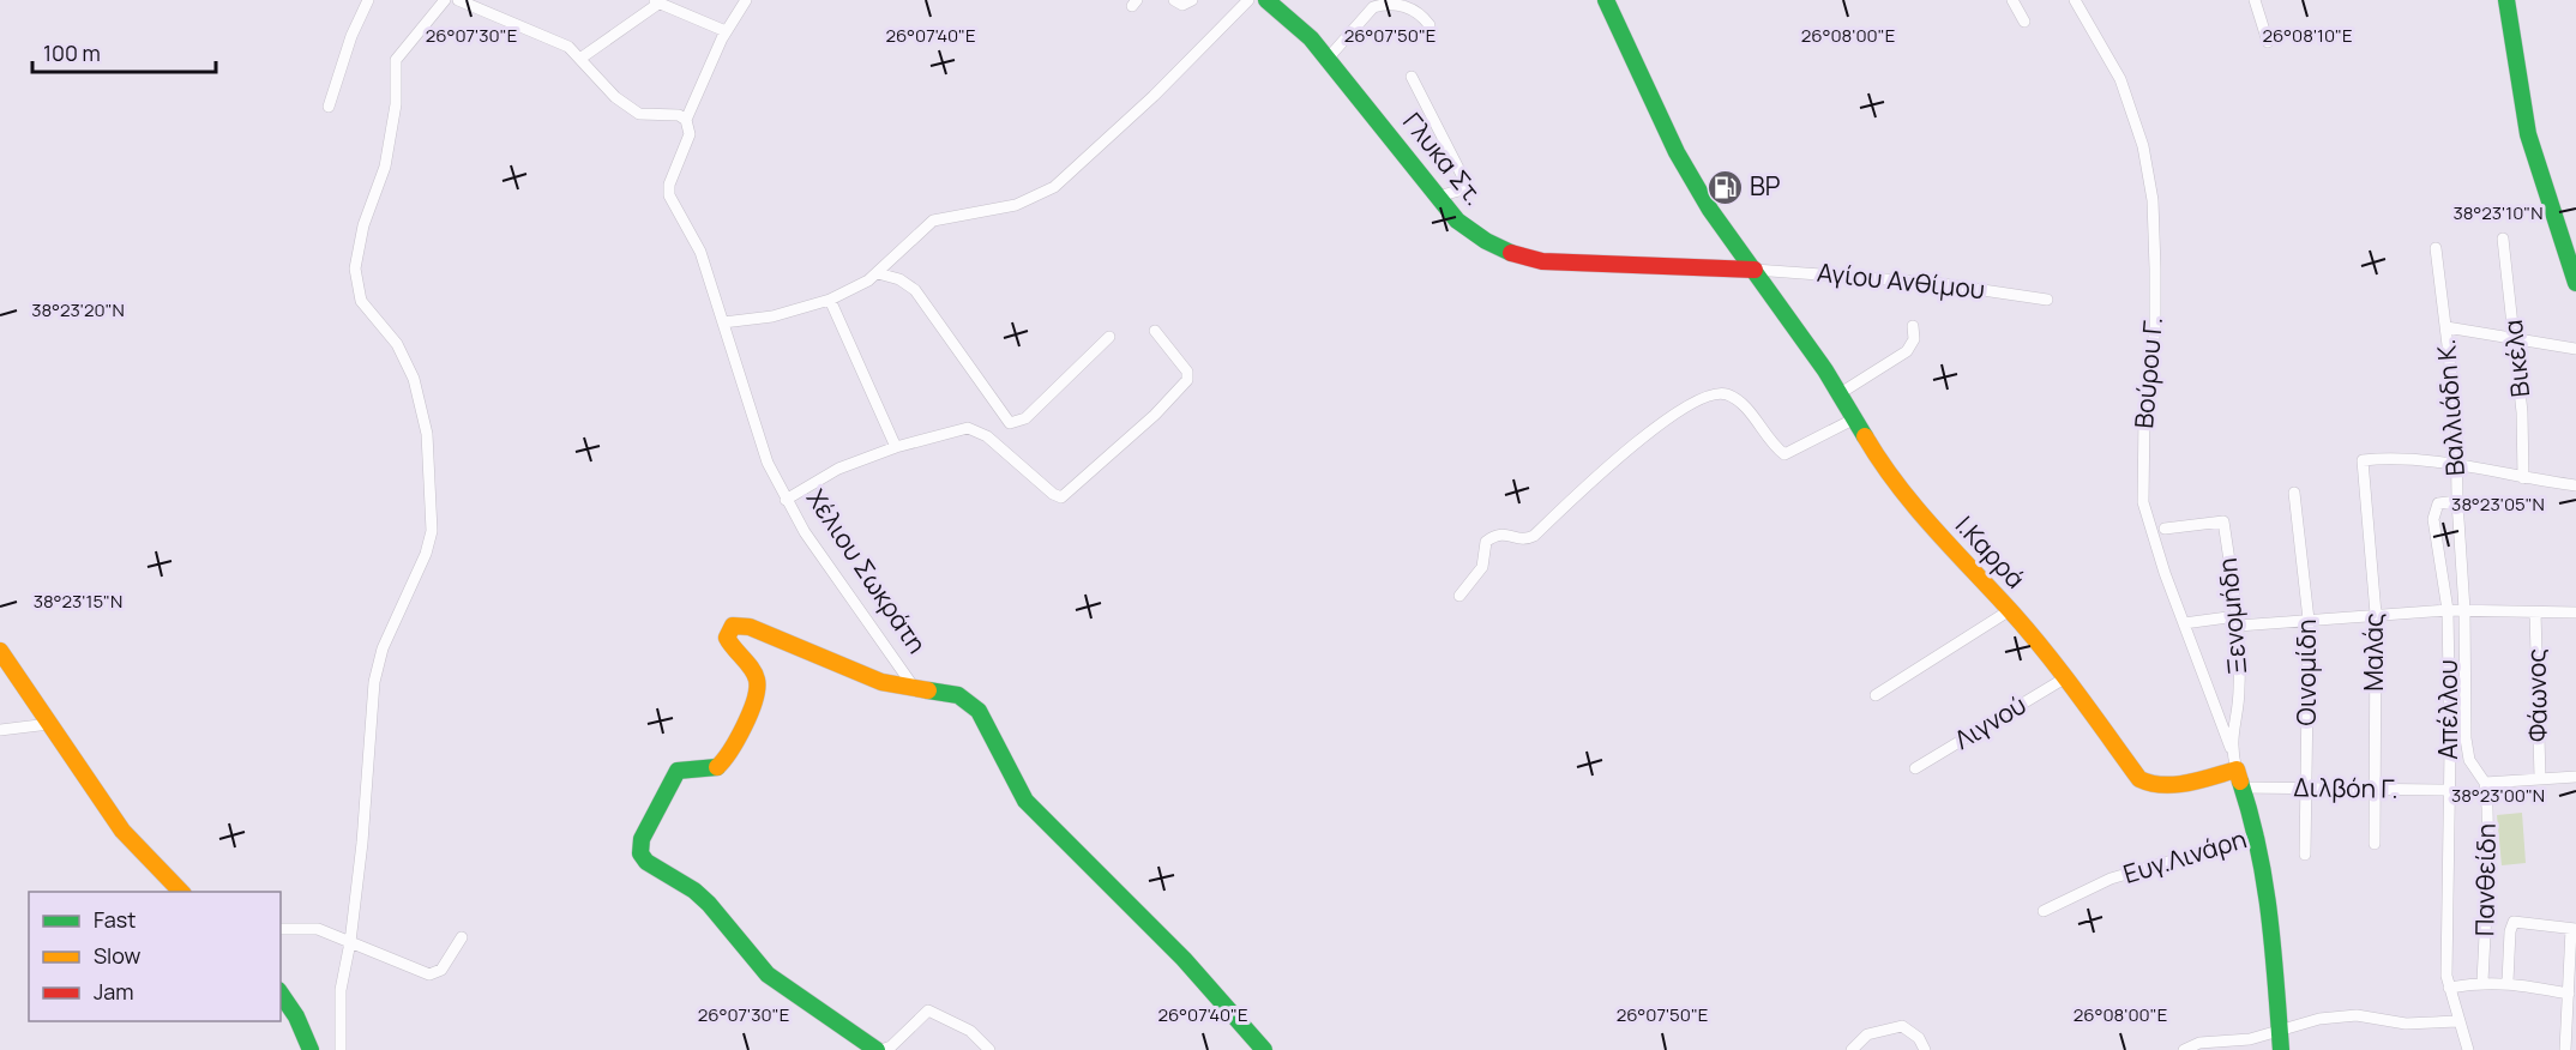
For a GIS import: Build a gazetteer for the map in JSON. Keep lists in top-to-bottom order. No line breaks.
{"streets":{"main road":["Γλυκα Στ.","Ι.Καρρά","Χέλιου Σωκράτη"],"street":["Αγίου Ανθίμου","Βικέλα","Βούρου Γ.","Βαλλιάδη Κ.","Ξενομήδη","Μαλάς","Οινομίδη","Φάωνος","Απέλλου","Λιγνού","Διλβόη Γ.","Ευγ.Λινάρη","Πανθείδη"]},"crossings":[["Γλυκα Στ.","Αγίου Ανθίμου"],["Γλυκα Στ.","Ι.Καρρά"],["Αγίου Ανθίμου","Ι.Καρρά"],["Βούρου Γ.","Ξενομήδη"],["Βαλλιάδη Κ.","Μαλάς"],["Βαλλιάδη Κ.","Απέλλου"],["Βαλλιάδη Κ.","Πανθείδη"],["Ι.Καρρά","Ξενομήδη"],["Ι.Καρρά","Λιγνού"],["Μαλάς","Διλβόη Γ."],["Οινομίδη","Διλβόη Γ."],["Απέλλου","Διλβόη Γ."]],"places":{"fuel station":["BP"]},"legend":["Fast","Slow","Jam"],"scale_bar":"100 m","coordinates":["26°07'30\"E","26°07'40\"E","26°07'50\"E","26°08'00\"E","26°08'10\"E","38°23'10\"N","38°23'20\"N","38°23'05\"N","38°23'15\"N","38°23'00\"N"]}
